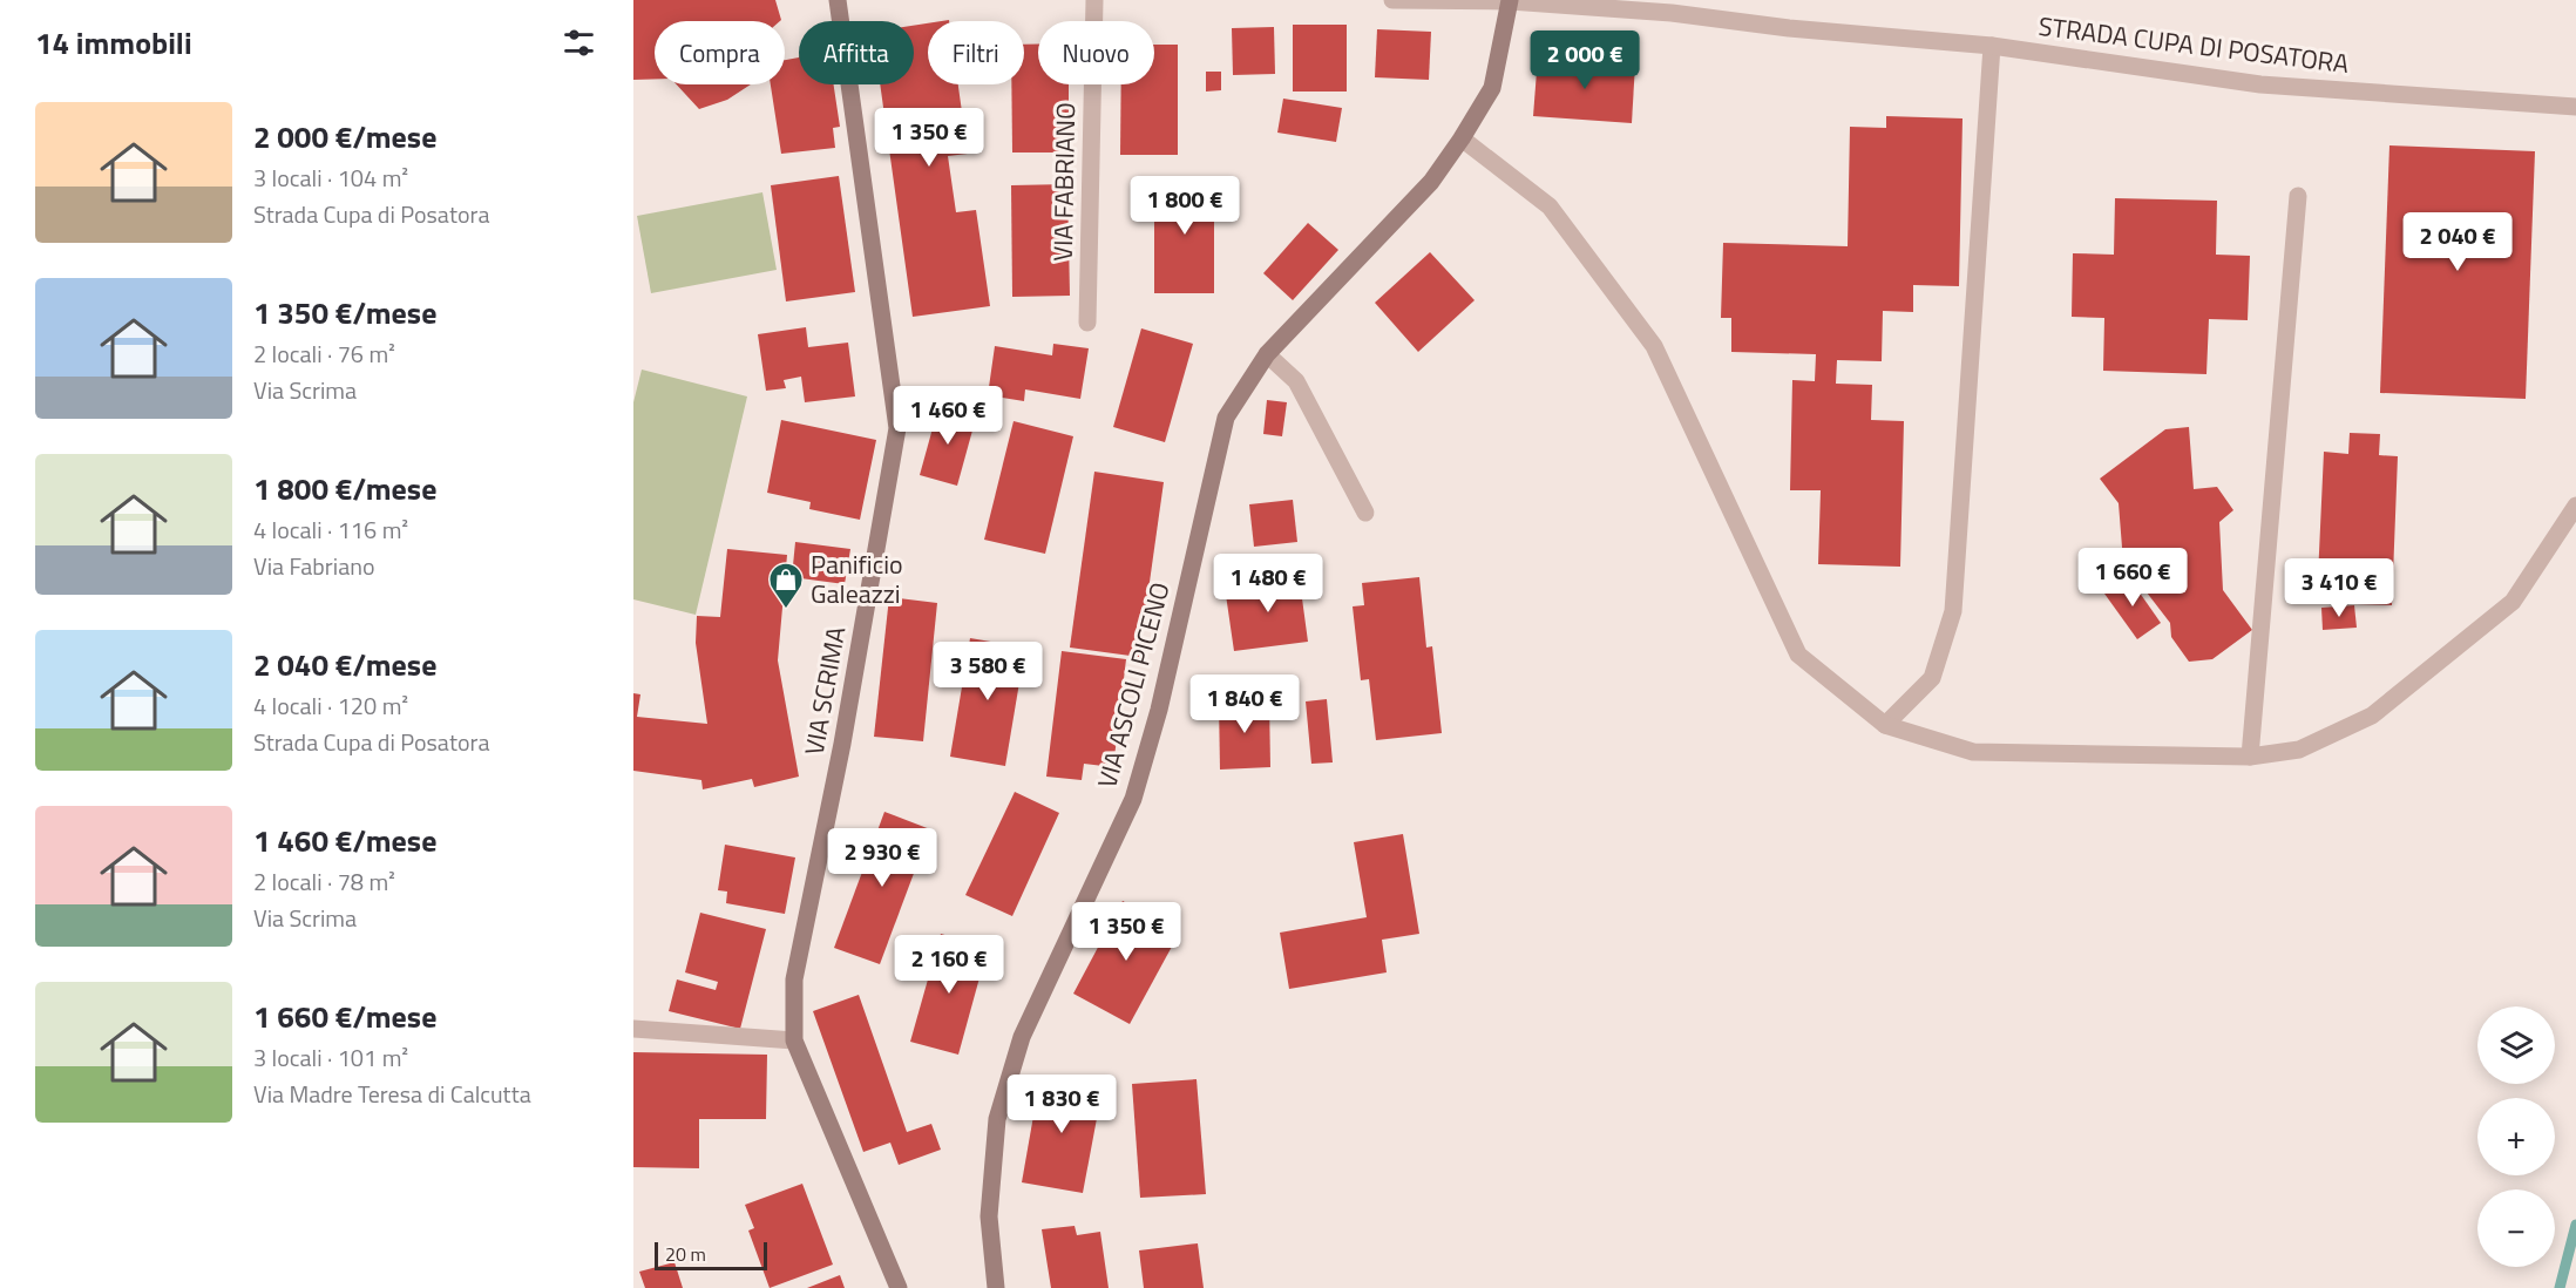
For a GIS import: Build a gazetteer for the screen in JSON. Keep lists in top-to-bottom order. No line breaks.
{"streets":{"street":["STRADA CUPA DI POSATORA","VIA FABRIANO","VIA ASCOLI PICENO","VIA SCRIMA"]},"crossings":[["STRADA CUPA DI POSATORA","VIA ASCOLI PICENO"]],"places":{"shop":["Panificio Galeazzi"]},"scale_bar":"20 m","page":{"heading":"14 immobili","chip":["Compra","Affitta","Filtri","Nuovo"],"price":["2 000 €","1 350 €","1 800 €","2 040 €","1 460 €","1 660 €","1 480 €","3 410 €","3 580 €","1 840 €","2 930 €","1 350 €","2 160 €","1 830 €"],"list":[{"name":"2 000 €/mese","note":"3 locali · 104 m² · Strada Cupa di Posatora"},{"name":"1 350 €/mese","note":"2 locali · 76 m² · Via Scrima"},{"name":"1 800 €/mese","note":"4 locali · 116 m² · Via Fabriano"},{"name":"2 040 €/mese","note":"4 locali · 120 m² · Strada Cupa di Posatora"},{"name":"1 460 €/mese","note":"2 locali · 78 m² · Via Scrima"},{"name":"1 660 €/mese","note":"3 locali · 101 m² · Via Madre Teresa di Calcutta"}],"map_buttons":["+","−"],"scale":"20 m"}}
